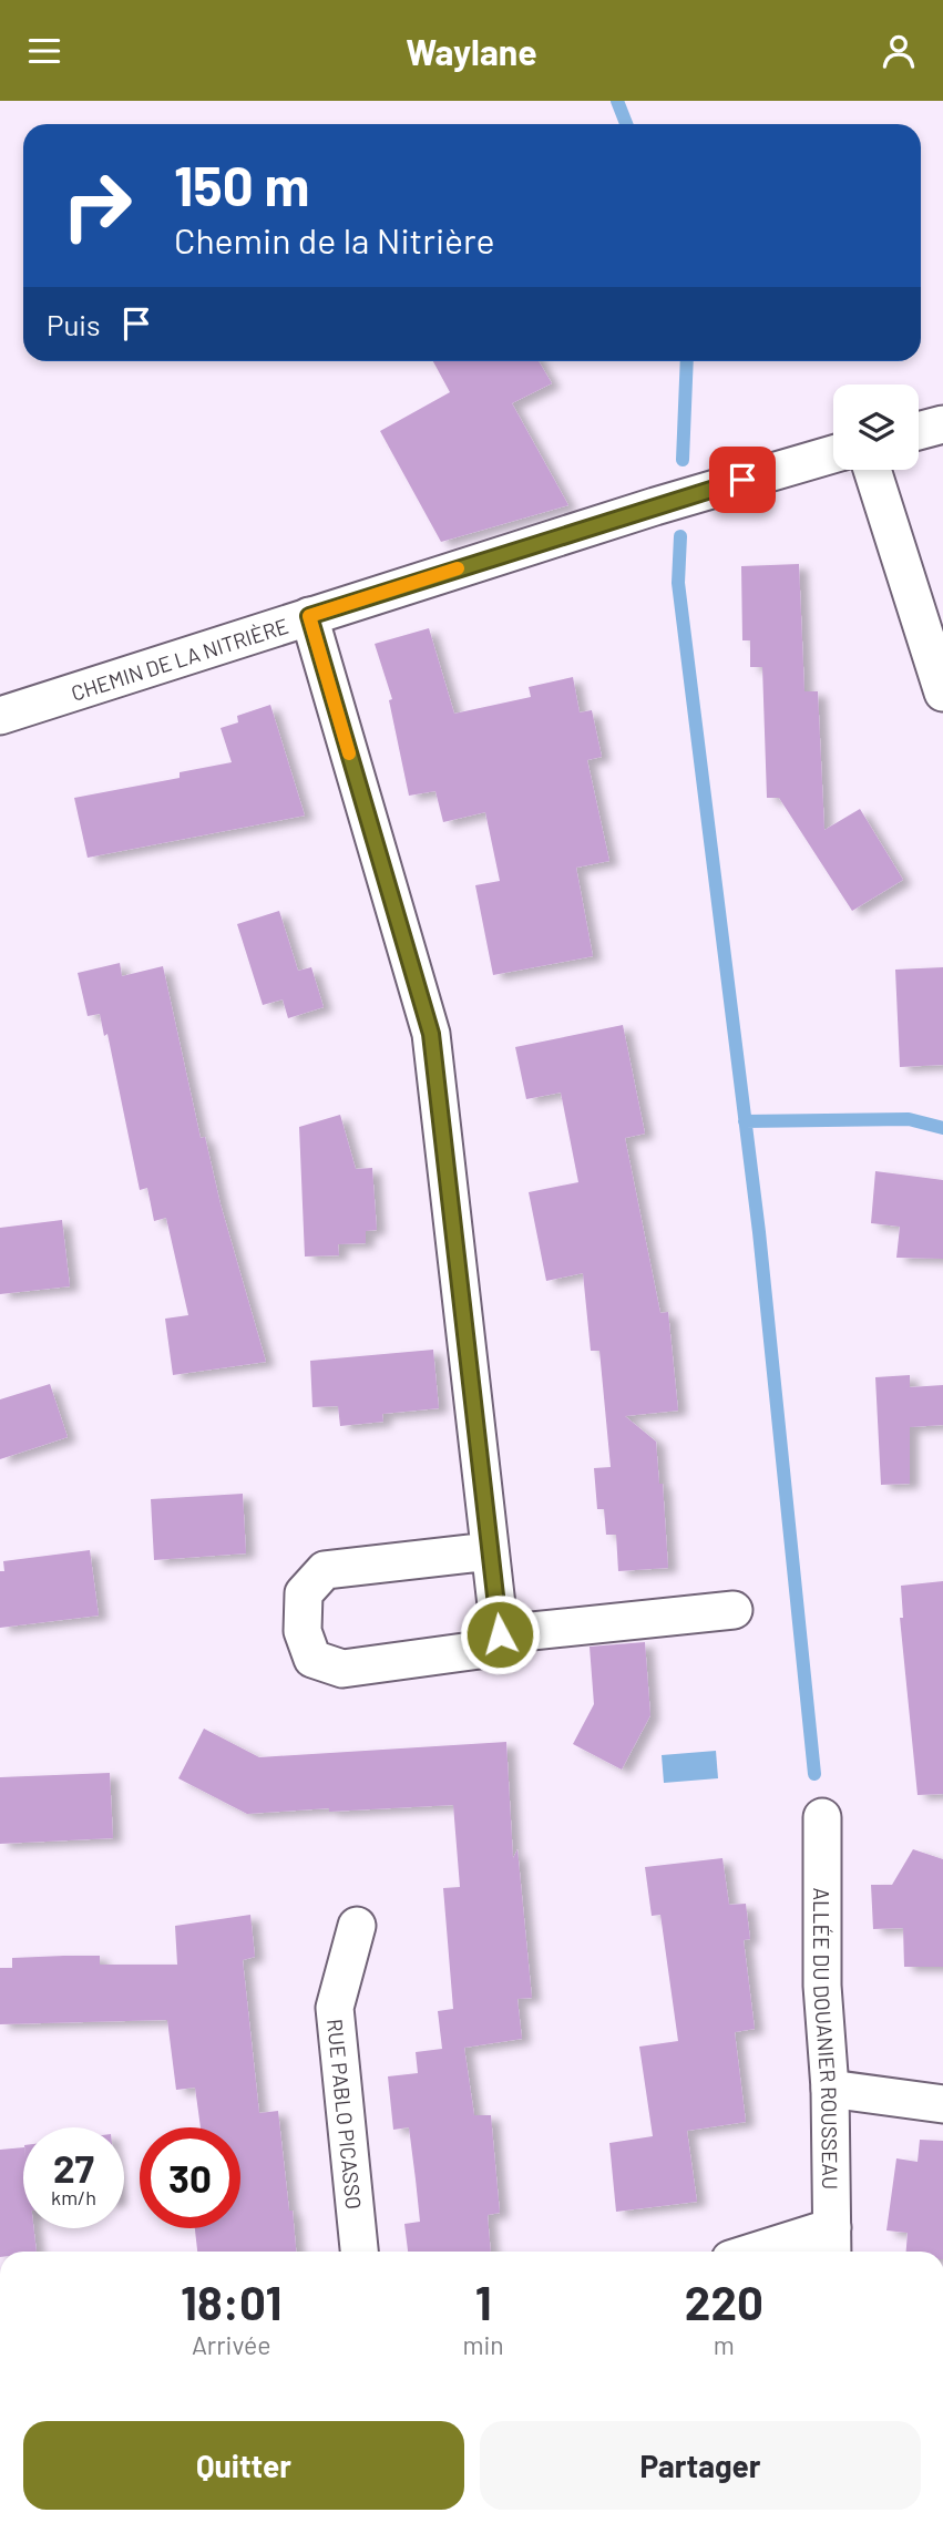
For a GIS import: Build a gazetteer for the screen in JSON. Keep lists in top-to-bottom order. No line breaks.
{"streets":{"street":["CHEMIN DE LA NITRIÈRE","ALLÉE DU DOUANIER ROUSSEAU","RUE PABLO PICASSO"]},"page":{"header":"Waylane","turn":["150 m","Chemin de la Nitrière"],"then":"Puis","speed":"27 km/h","limit":"30","eta":["18:01","Arrivée","1","min","220","m"],"buttons":["Quitter","Partager"]}}
